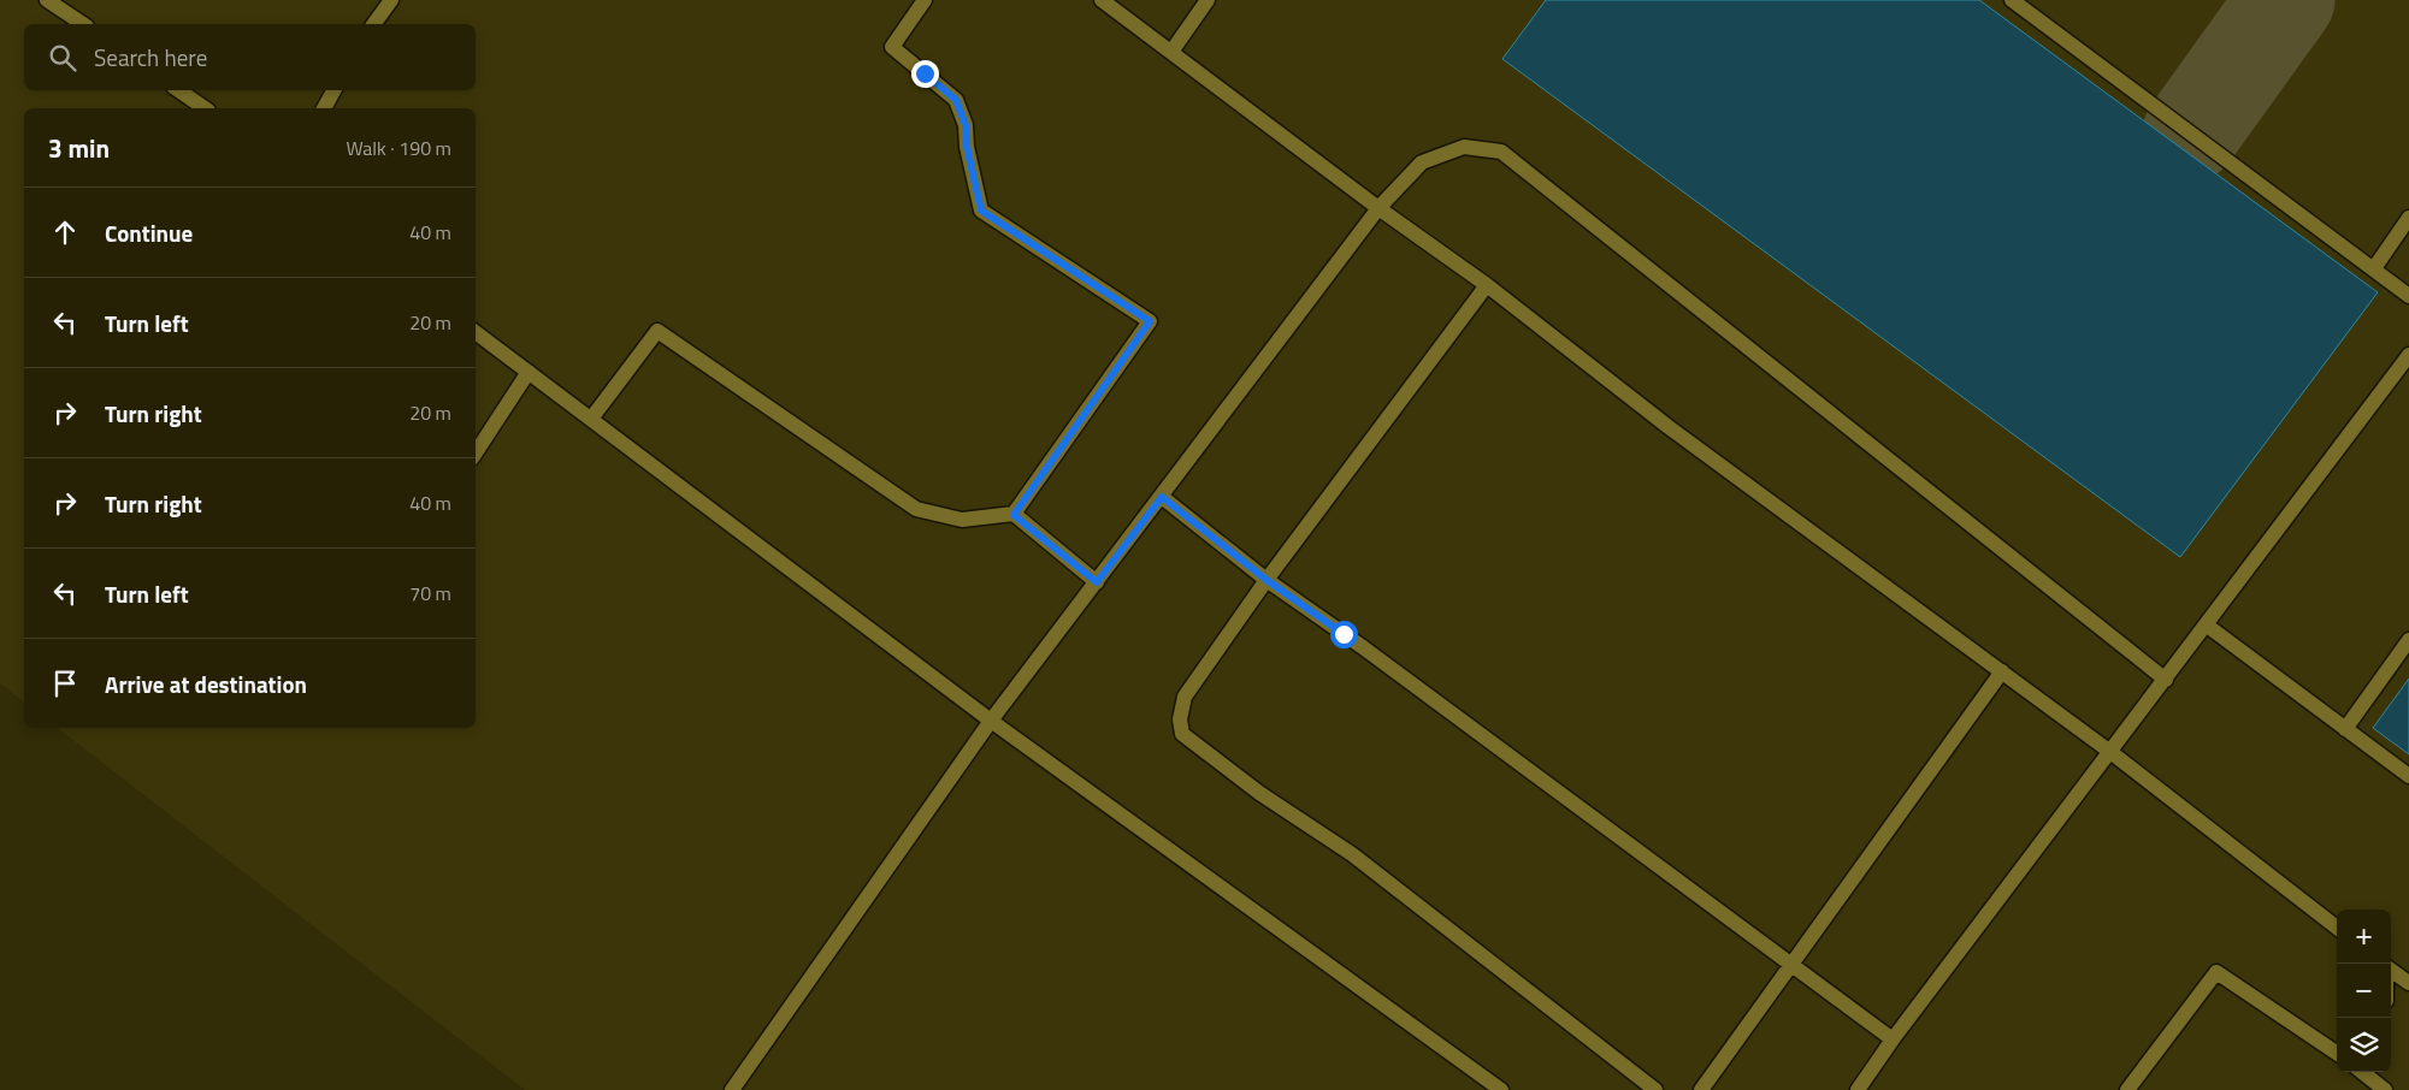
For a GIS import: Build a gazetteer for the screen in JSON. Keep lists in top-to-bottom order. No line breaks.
{"page":{"search":"Search here","heading":["3 min","Walk · 190 m"],"list":[["Continue","40 m"],["Turn left","20 m"],["Turn right","20 m"],["Turn right","40 m"],["Turn left","70 m"],"Arrive at destination"],"map_buttons":["+","−"]}}
